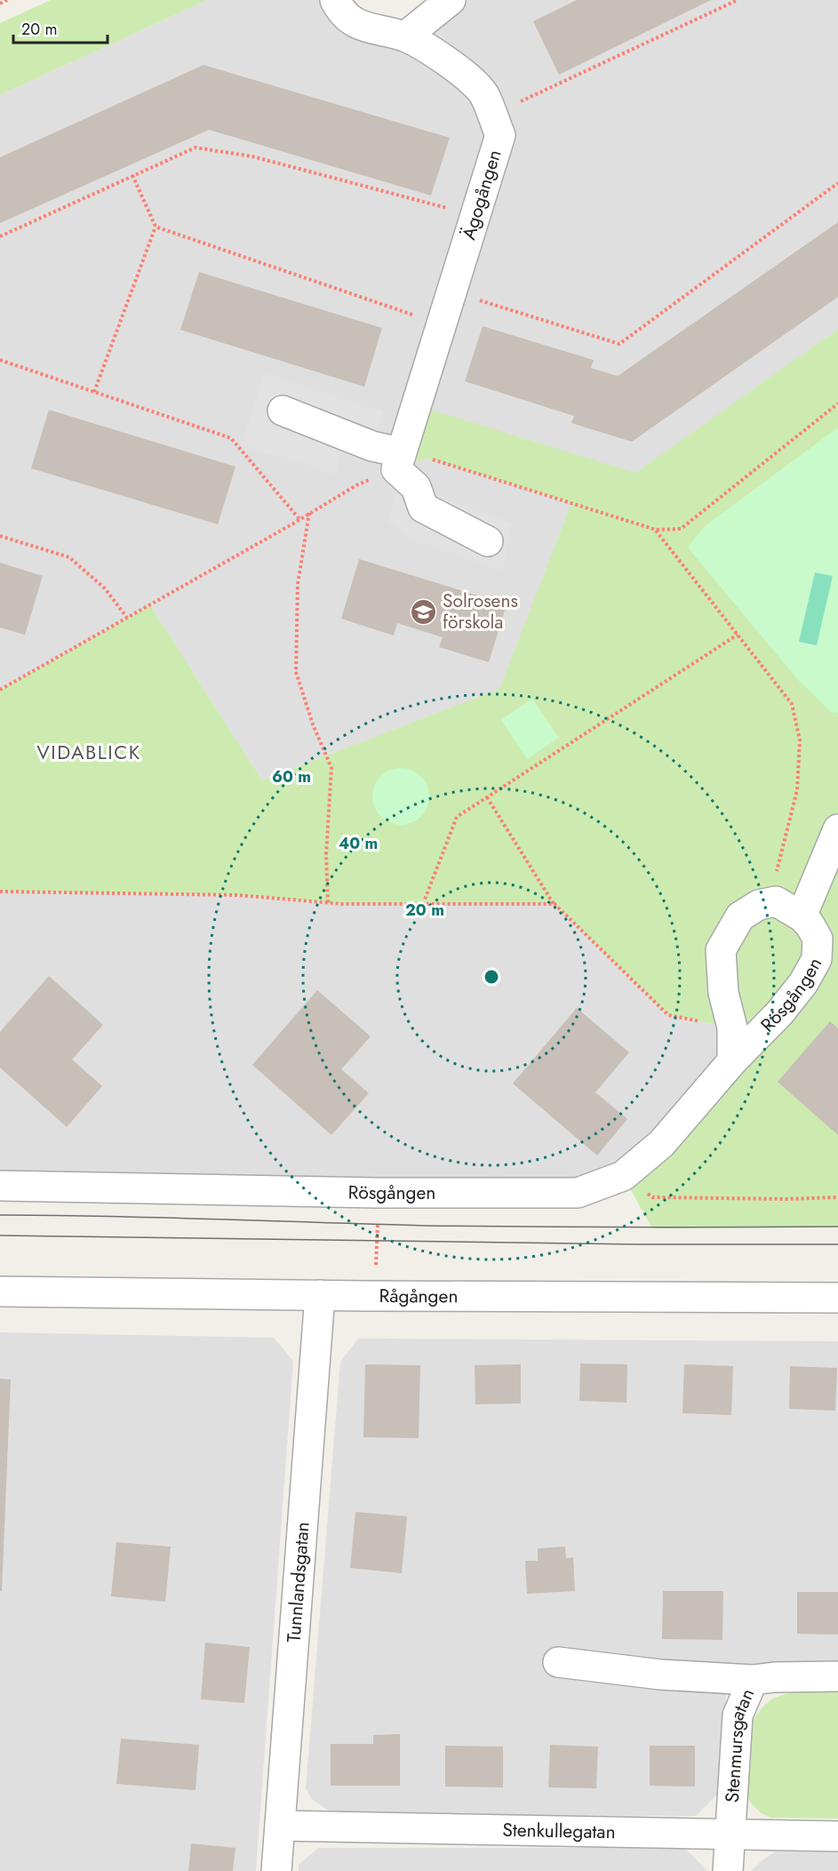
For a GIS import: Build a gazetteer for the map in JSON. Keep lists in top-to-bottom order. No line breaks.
{"streets":{"street":["Ägogången","Rösgången","Rågången","Tunnlandsgatan","Stenmursgatan","Stenkullegatan"]},"crossings":[["Rågången","Tunnlandsgatan"],["Tunnlandsgatan","Stenkullegatan"],["Stenmursgatan","Stenkullegatan"]],"districts":["VIDABLICK"],"places":{"school or university":["Solrosens förskola"]},"scale_bar":"20 m","rings":["60 m","40 m","20 m"]}
